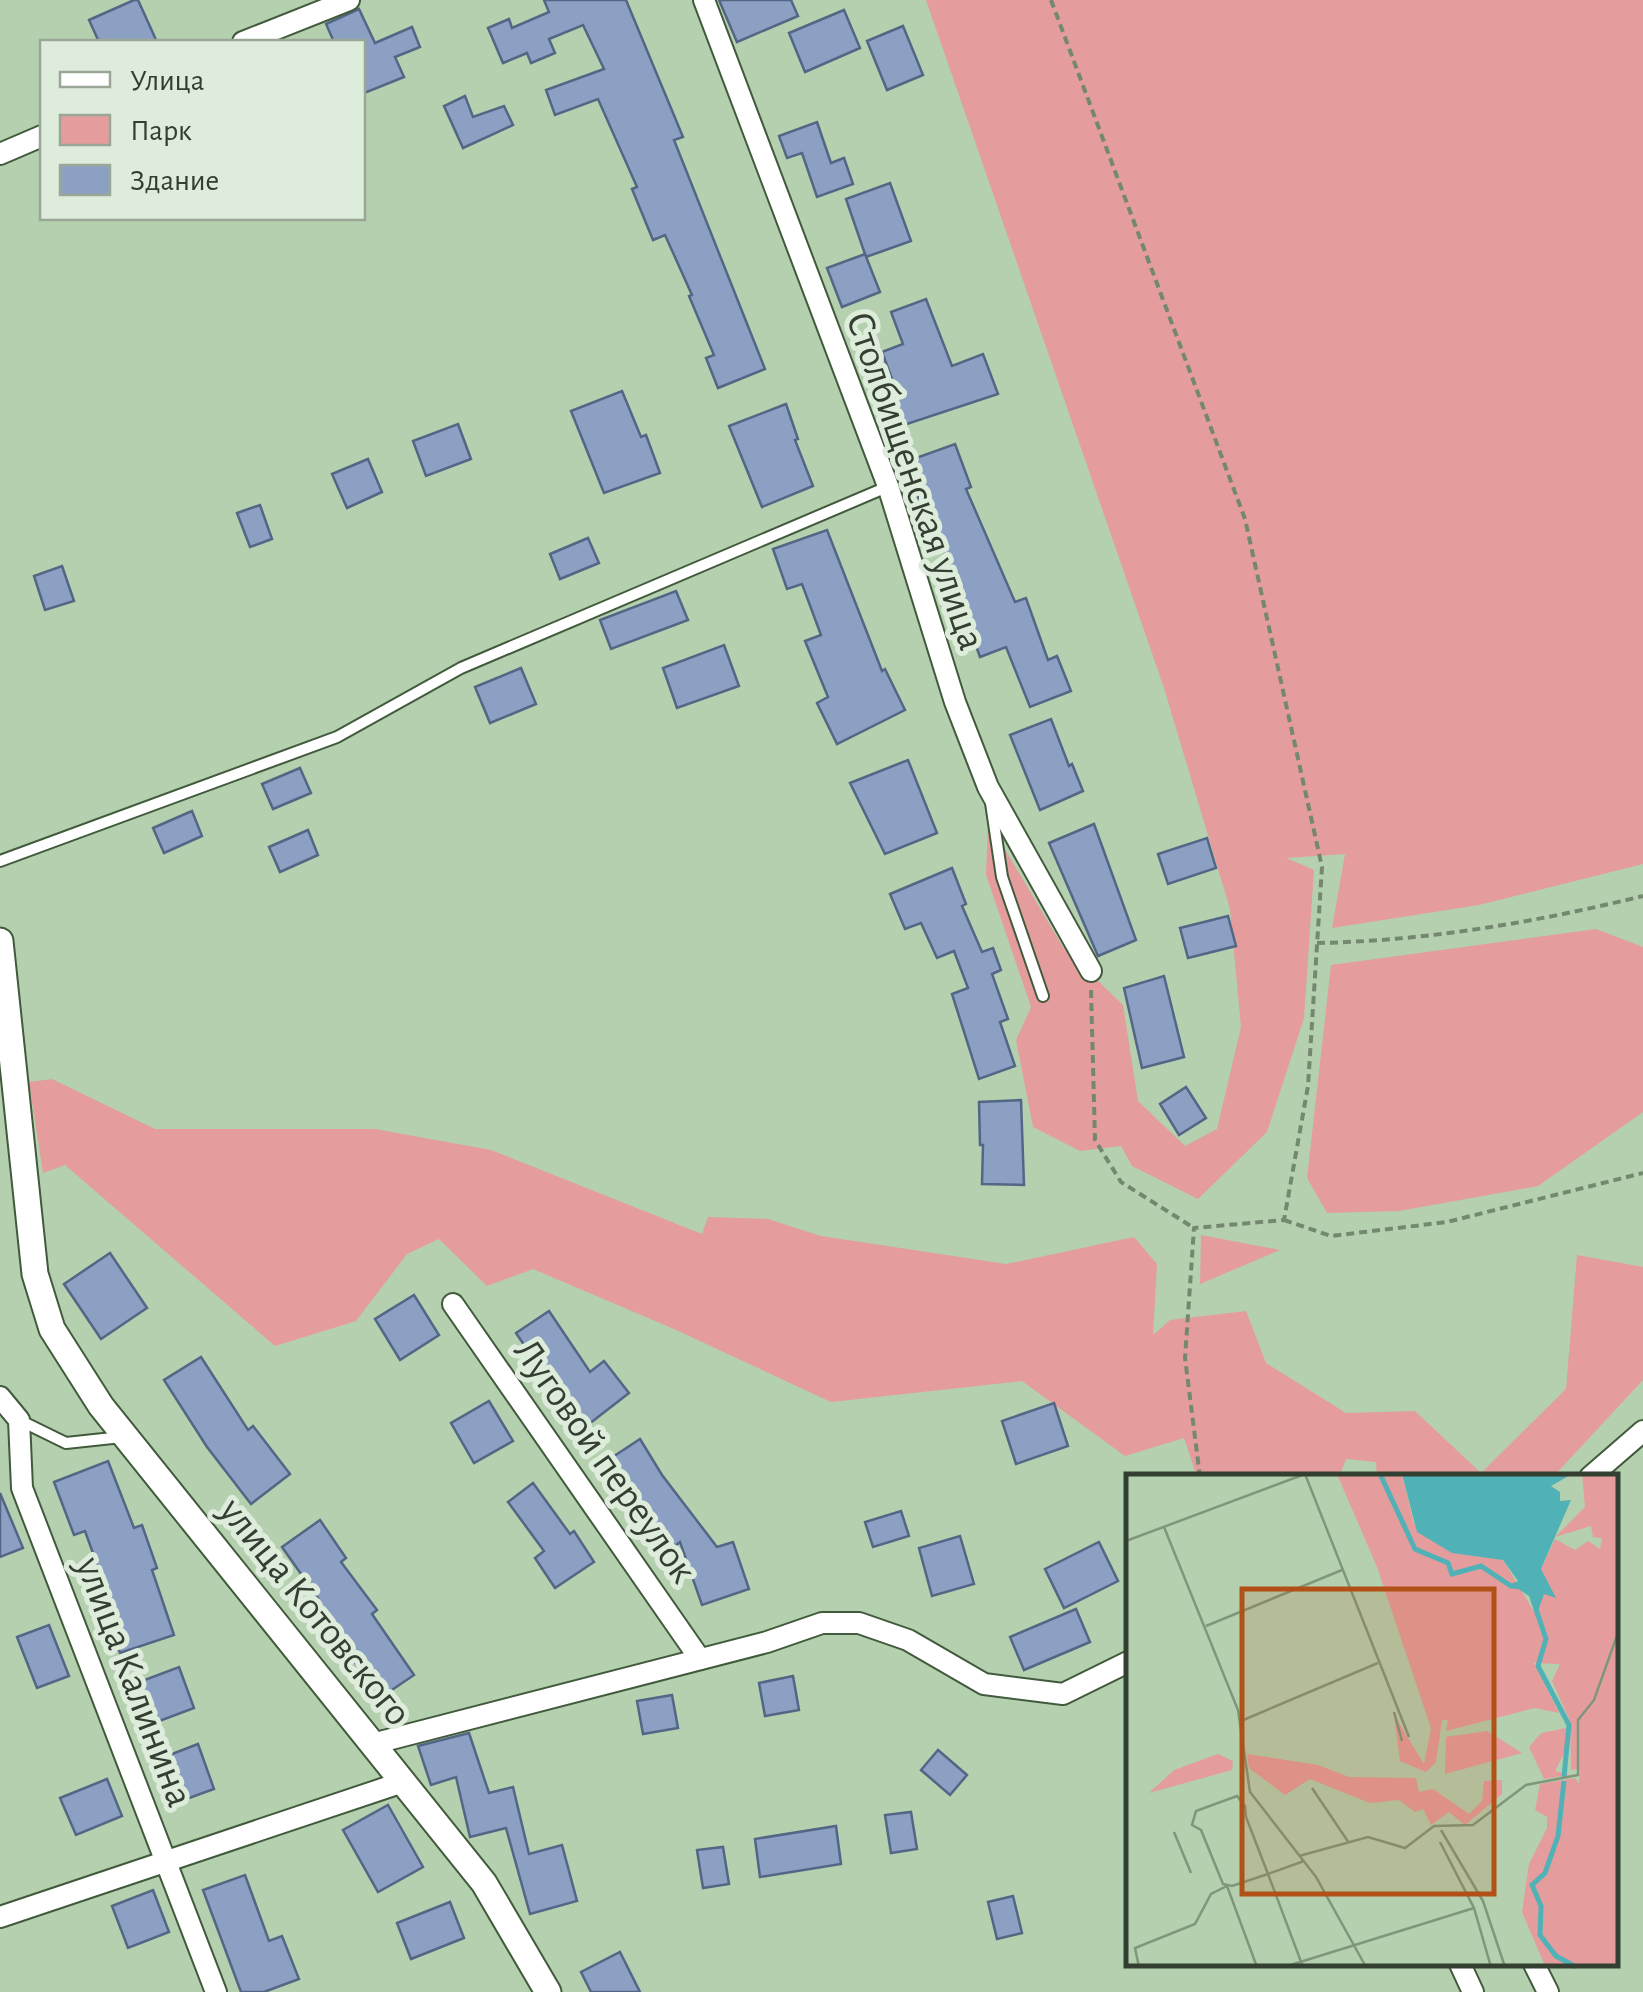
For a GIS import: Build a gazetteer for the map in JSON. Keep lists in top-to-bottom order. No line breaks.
{"streets":{"street":["Столбищенская улица","Луговой переулок","улица Котовского","улица Калинина"]},"legend":["Улица","Парк","Здание"]}
